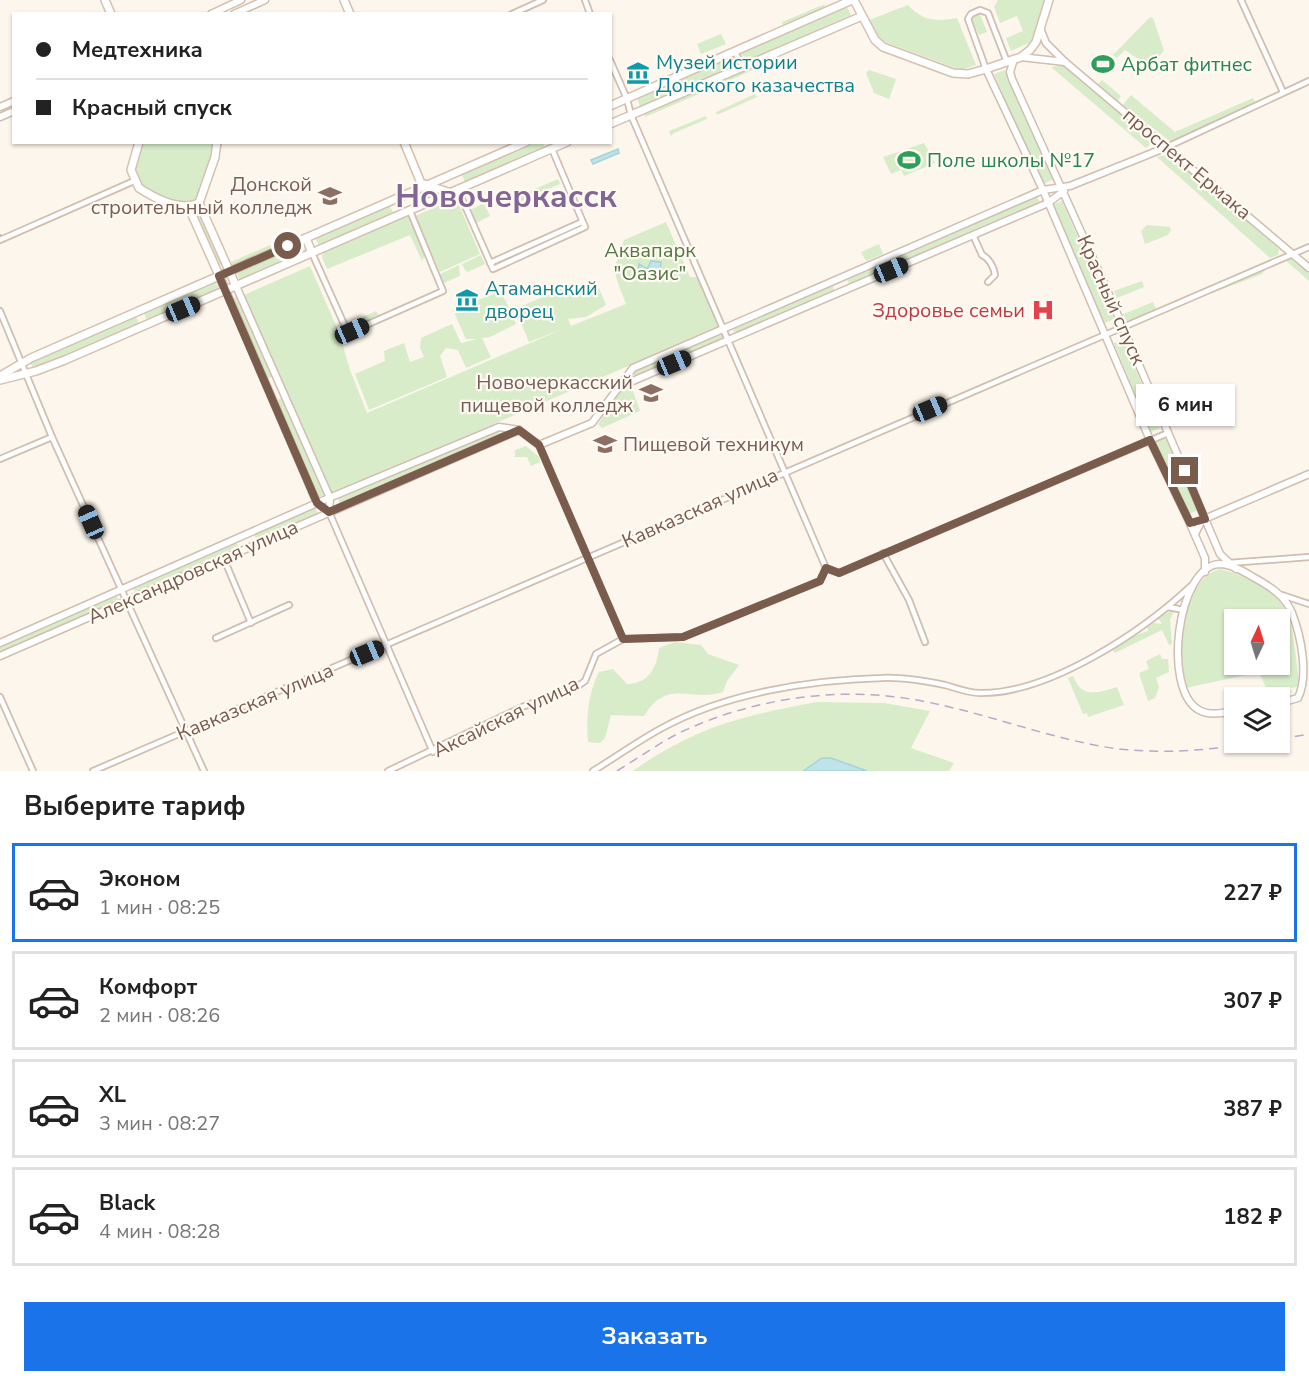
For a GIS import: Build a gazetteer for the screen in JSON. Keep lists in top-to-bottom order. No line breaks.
{"streets":{"street":["проспект Ермака","Красный спуск","Кавказская улица","Александровская улица","Аксайская улица"]},"crossings":[["проспект Ермака","Кавказская улица"],["Красный спуск","Кавказская улица"]],"districts":["Новочеркасск"],"parks":["Аквапарк \"Оазис\""],"places":{"sports":["Арбат фитнес","Поле школы №17"],"museum":["Музей истории Донского казачества","Атаманский дворец"],"school or university":["Донской строительный колледж","Новочеркасский пищевой колледж","Пищевой техникум"],"hospital":["Здоровье семьи"]},"north":"top","page":{"banner":["Медтехника","Красный спуск"],"bubble":"6 мин","heading":"Выберите тариф","list":[{"name":"Эконом","note":"1 мин · 08:25","value":"227 ₽"},{"name":"Комфорт","note":"2 мин · 08:26","value":"307 ₽"},{"name":"XL","note":"3 мин · 08:27","value":"387 ₽"},{"name":"Black","note":"4 мин · 08:28","value":"182 ₽"}],"buttons":"Заказать"}}
